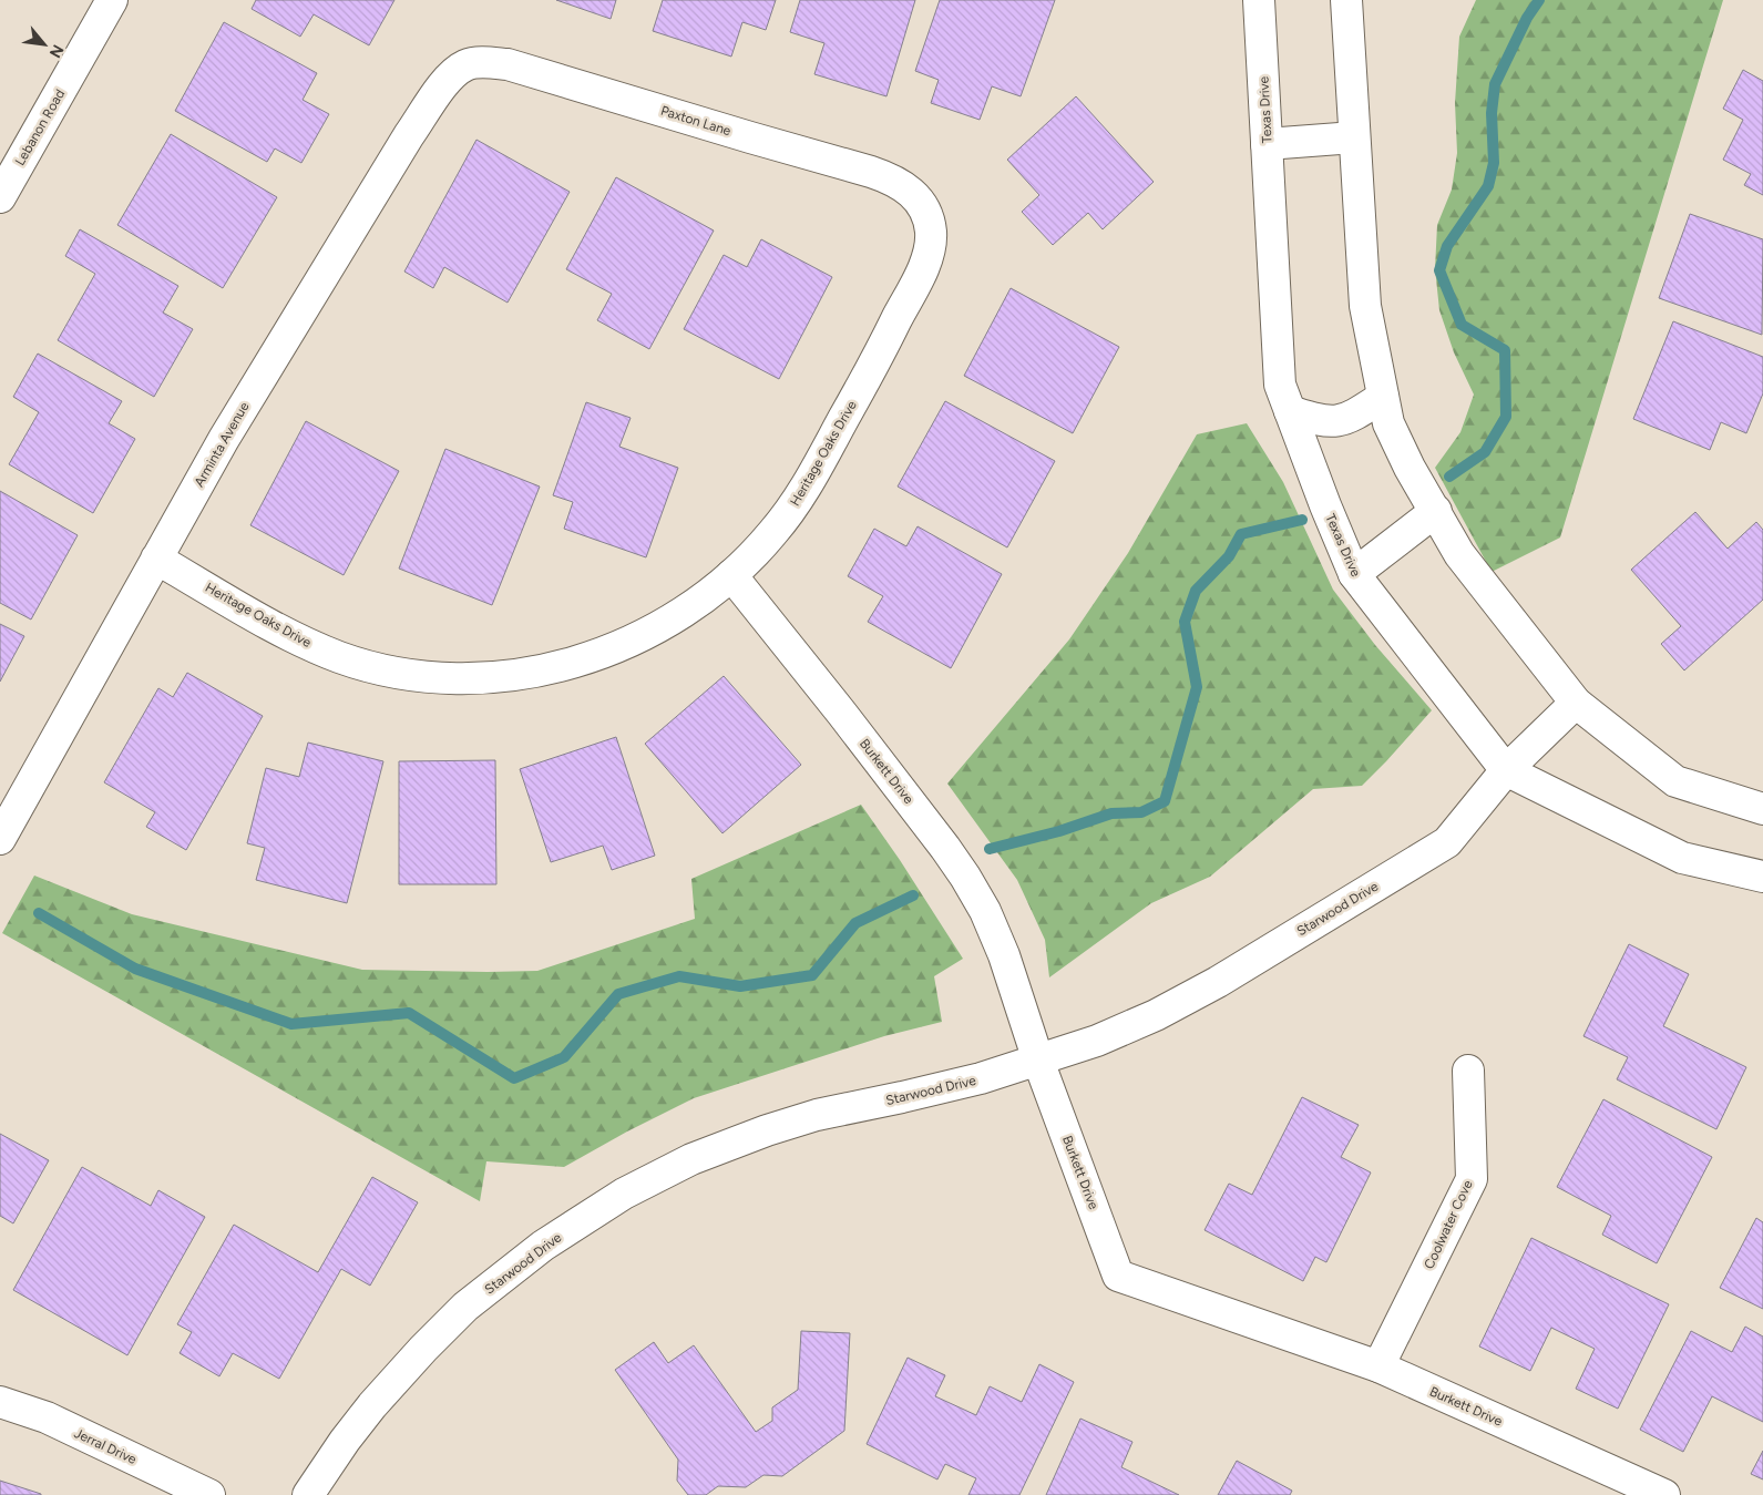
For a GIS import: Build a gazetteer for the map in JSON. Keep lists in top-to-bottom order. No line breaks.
{"streets":{"street":["Texas Drive","Paxton Lane","Lebanon Road","Arminta Avenue","Heritage Oaks Drive","Burkett Drive","Starwood Drive","Coolwater Cove","Jerral Drive"]},"crossings":[["Texas Drive","Starwood Drive"],["Paxton Lane","Arminta Avenue"],["Paxton Lane","Heritage Oaks Drive"],["Arminta Avenue","Heritage Oaks Drive"],["Heritage Oaks Drive","Burkett Drive"],["Burkett Drive","Starwood Drive"],["Burkett Drive","Coolwater Cove"]],"north":"bottom right"}
